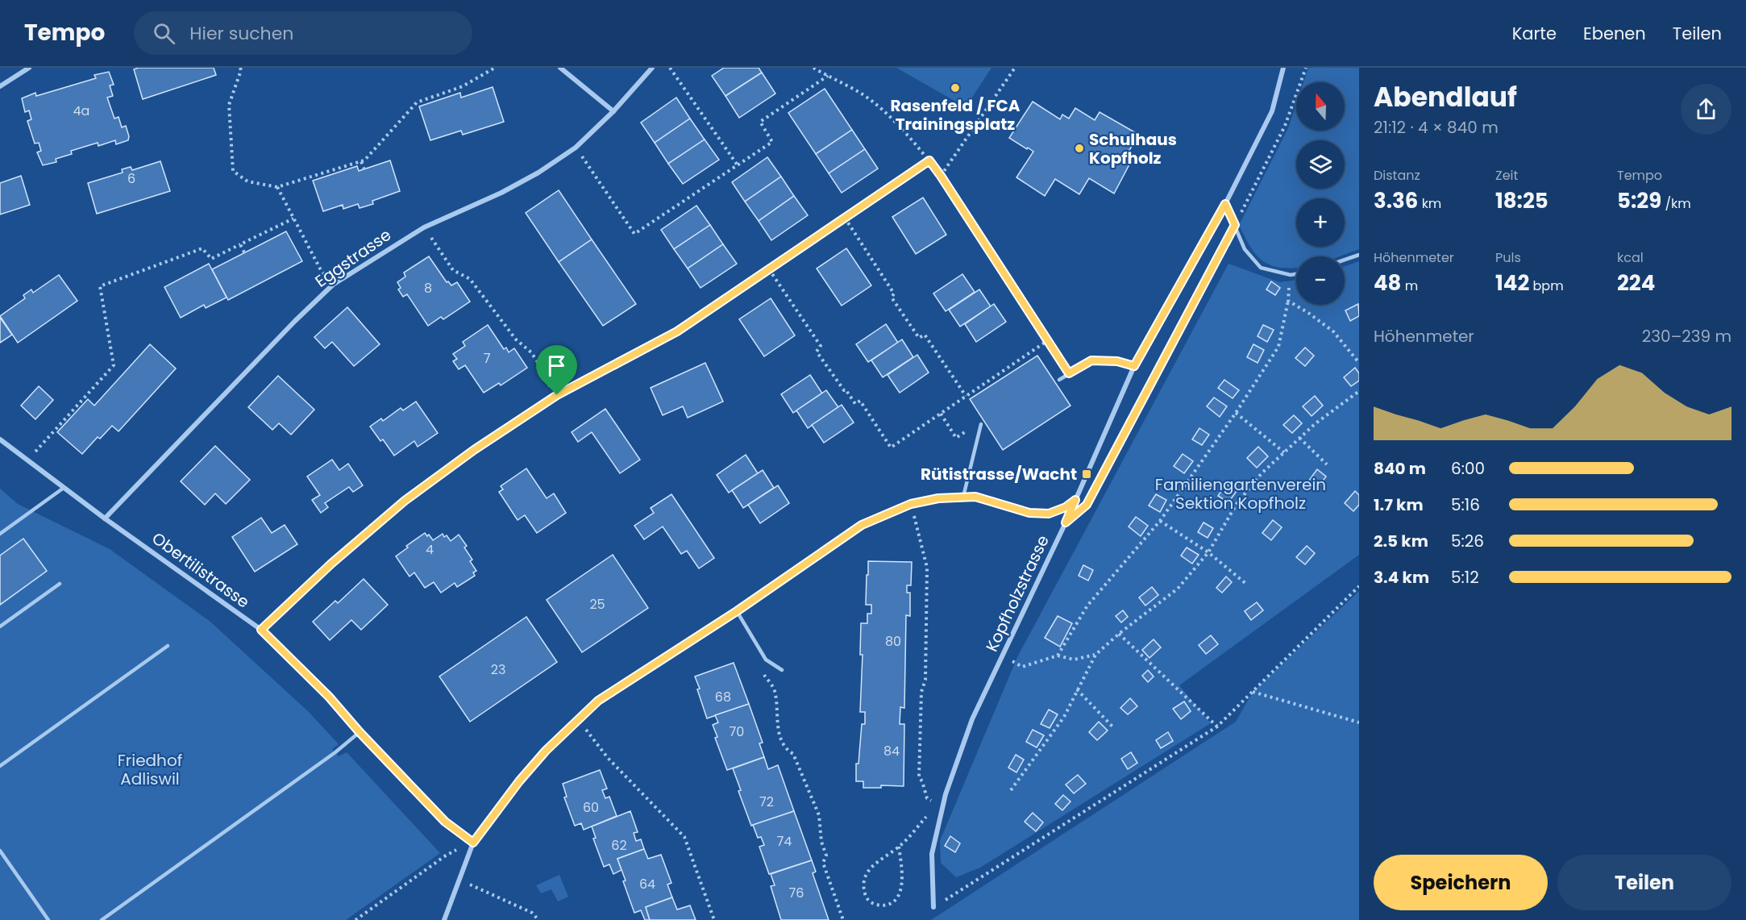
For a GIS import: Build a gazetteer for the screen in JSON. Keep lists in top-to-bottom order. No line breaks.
{"streets":{"street":["Eggstrasse","Obertilistrasse","Kopfholzstrasse"]},"crossings":[["Eggstrasse","Obertilistrasse"]],"parks":["Familiengartenverein Sektion Kopfholz","Friedhof Adliswil"],"places":{"other":["Rasenfeld / FCA Trainingsplatz","Schulhaus Kopfholz"],"transit":["Rütistrasse/Wacht"]},"house_numbers":["4a","6","8","7","4","25","80","23","68","70","84","72","60","74","62","64","76"],"north":"top","page":{"header":"Tempo","search":"Hier suchen","nav":["Karte","Ebenen","Teilen"],"heading":["Abendlauf","21:12 · 4 × 840 m"],"map_buttons":["+","−"],"stats":[["Distanz","3.36 km"],["Zeit","18:25"],["Tempo","5:29 /km"],["Höhenmeter","48 m"],["Puls","142 bpm"],["kcal","224"]],"chart":["Höhenmeter","230–239 m"],"list":[{"name":"840 m","note":"6:00"},{"name":"1.7 km","note":"5:16"},{"name":"2.5 km","note":"5:26"},{"name":"3.4 km","note":"5:12"}],"buttons":["Speichern","Teilen"]}}
